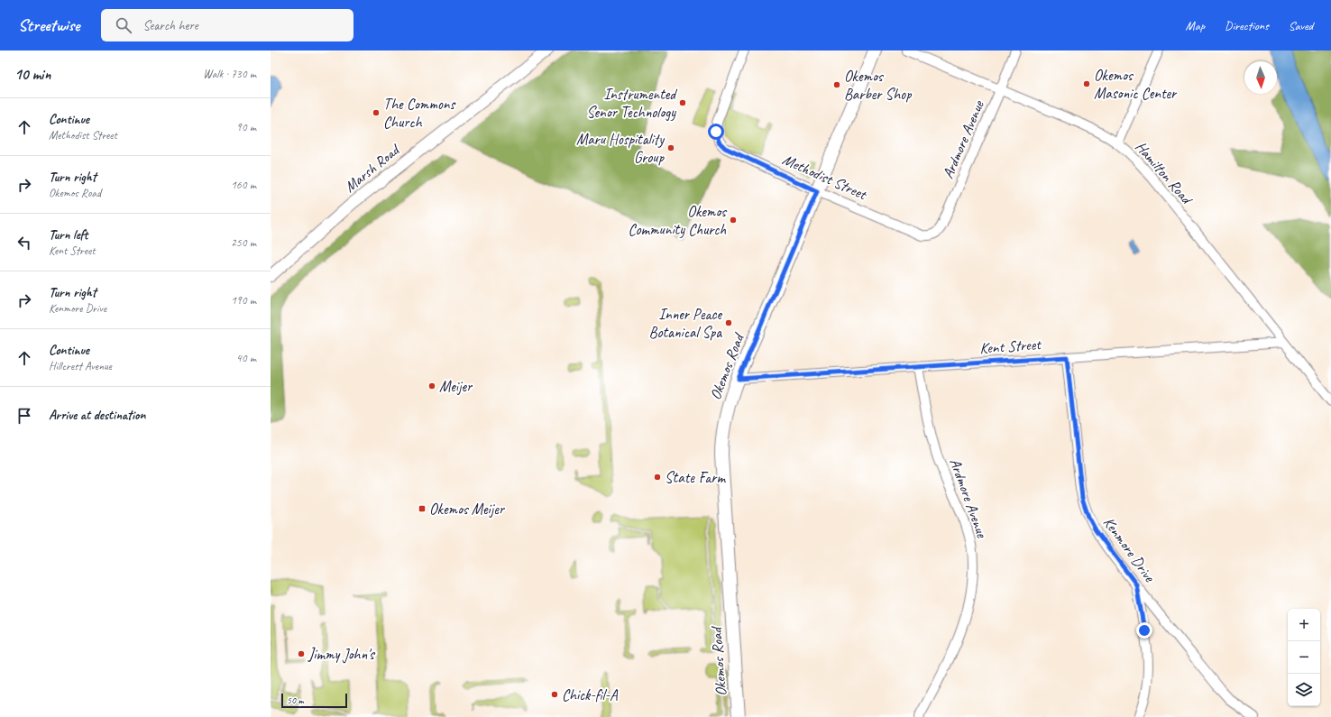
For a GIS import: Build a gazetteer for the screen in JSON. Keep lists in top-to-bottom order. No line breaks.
{"streets":{"main road":["Okemos Road"],"street":["Ardmore Avenue","Marsh Road","Hamilton Road","Methodist Street","Kent Street","Kenmore Drive"]},"crossings":[["Ardmore Avenue","Hamilton Road"],["Ardmore Avenue","Methodist Street"],["Ardmore Avenue","Kent Street"],["Hamilton Road","Kent Street"],["Methodist Street","Okemos Road"],["Kent Street","Okemos Road"],["Kent Street","Kenmore Drive"]],"places":{"other":["Okemos Masonic Center","Okemos Barber Shop","Instrumented Senor Technology","The Commons Church","Maru Hospitality Group","Okemos Community Church","Inner Peace Botanical Spa","Meijer","State Farm","Jimmy John's","Chick-fil-A"],"transit":["Okemos Meijer"]},"scale_bar":"50 m","north":"bottom","page":{"header":"Streetwise","search":"Search here","nav":["Map","Directions","Saved"],"heading":["10 min","Walk · 730 m"],"list":[["Continue","Methodist Street","90 m"],["Turn right","Okemos Road","160 m"],["Turn left","Kent Street","250 m"],["Turn right","Kenmore Drive","190 m"],["Continue","Hillcrest Avenue","40 m"],"Arrive at destination"],"map_buttons":["+","−"],"scale":"50 m"}}
